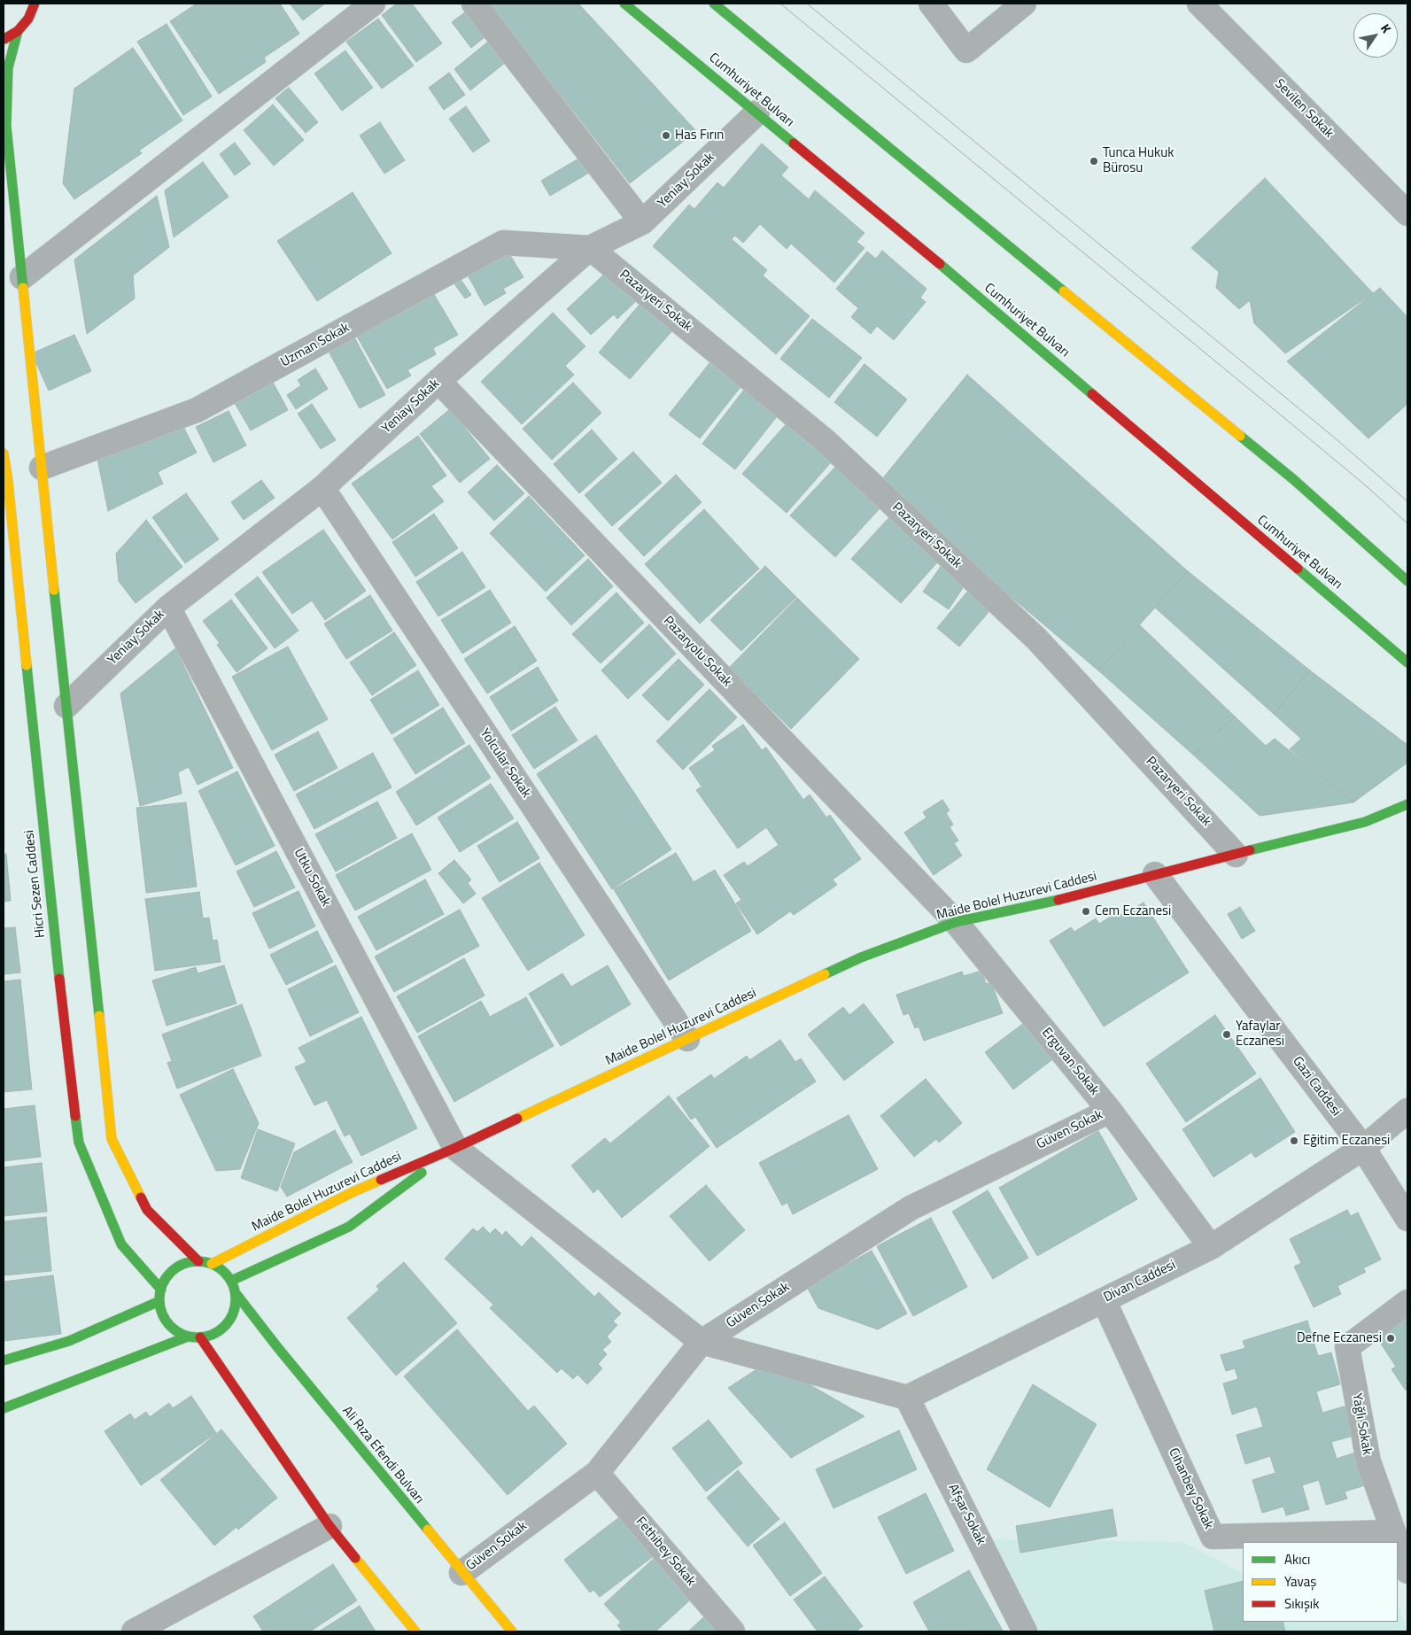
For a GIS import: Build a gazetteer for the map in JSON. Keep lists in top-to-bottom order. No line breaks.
{"streets":{"main road":["Cumhuriyet Bulvarı","Hicri Sezen Caddesi","Maide Bolel Huzurevi Caddesi","Ali Rıza Efendi Bulvarı"],"street":["Sevilen Sokak","Yeniay Sokak","Pazaryeri Sokak","Uzman Sokak","Pazaryolu Sokak","Yolcular Sokak","Utku Sokak","Erguvan Sokak","Gazi Caddesi","Güven Sokak","Divan Caddesi","Yağlı Sokak","Cihanbey Sokak","Afşar Sokak","Fethibey Sokak"]},"crossings":[["Cumhuriyet Bulvarı","Yeniay Sokak"],["Yeniay Sokak","Pazaryeri Sokak"],["Yeniay Sokak","Uzman Sokak"],["Yeniay Sokak","Pazaryolu Sokak"],["Yeniay Sokak","Yolcular Sokak"],["Yeniay Sokak","Utku Sokak"],["Pazaryeri Sokak","Uzman Sokak"],["Pazaryeri Sokak","Maide Bolel Huzurevi Caddesi"],["Pazaryolu Sokak","Maide Bolel Huzurevi Caddesi"],["Pazaryolu Sokak","Erguvan Sokak"],["Yolcular Sokak","Maide Bolel Huzurevi Caddesi"],["Utku Sokak","Maide Bolel Huzurevi Caddesi"],["Hicri Sezen Caddesi","Maide Bolel Huzurevi Caddesi"],["Hicri Sezen Caddesi","Ali Rıza Efendi Bulvarı"],["Maide Bolel Huzurevi Caddesi","Erguvan Sokak"],["Maide Bolel Huzurevi Caddesi","Gazi Caddesi"],["Maide Bolel Huzurevi Caddesi","Ali Rıza Efendi Bulvarı"],["Erguvan Sokak","Güven Sokak"],["Erguvan Sokak","Divan Caddesi"],["Gazi Caddesi","Divan Caddesi"],["Güven Sokak","Ali Rıza Efendi Bulvarı"],["Güven Sokak","Fethibey Sokak"],["Divan Caddesi","Cihanbey Sokak"],["Divan Caddesi","Afşar Sokak"],["Yağlı Sokak","Cihanbey Sokak"]],"places":["Has Fırın","Tunca Hukuk Bürosu","Cem Eczanesi","Yafaylar Eczanesi","Eğitim Eczanesi","Defne Eczanesi"],"legend":["Akıcı","Yavaş","Sıkışık"],"north":"top right"}
